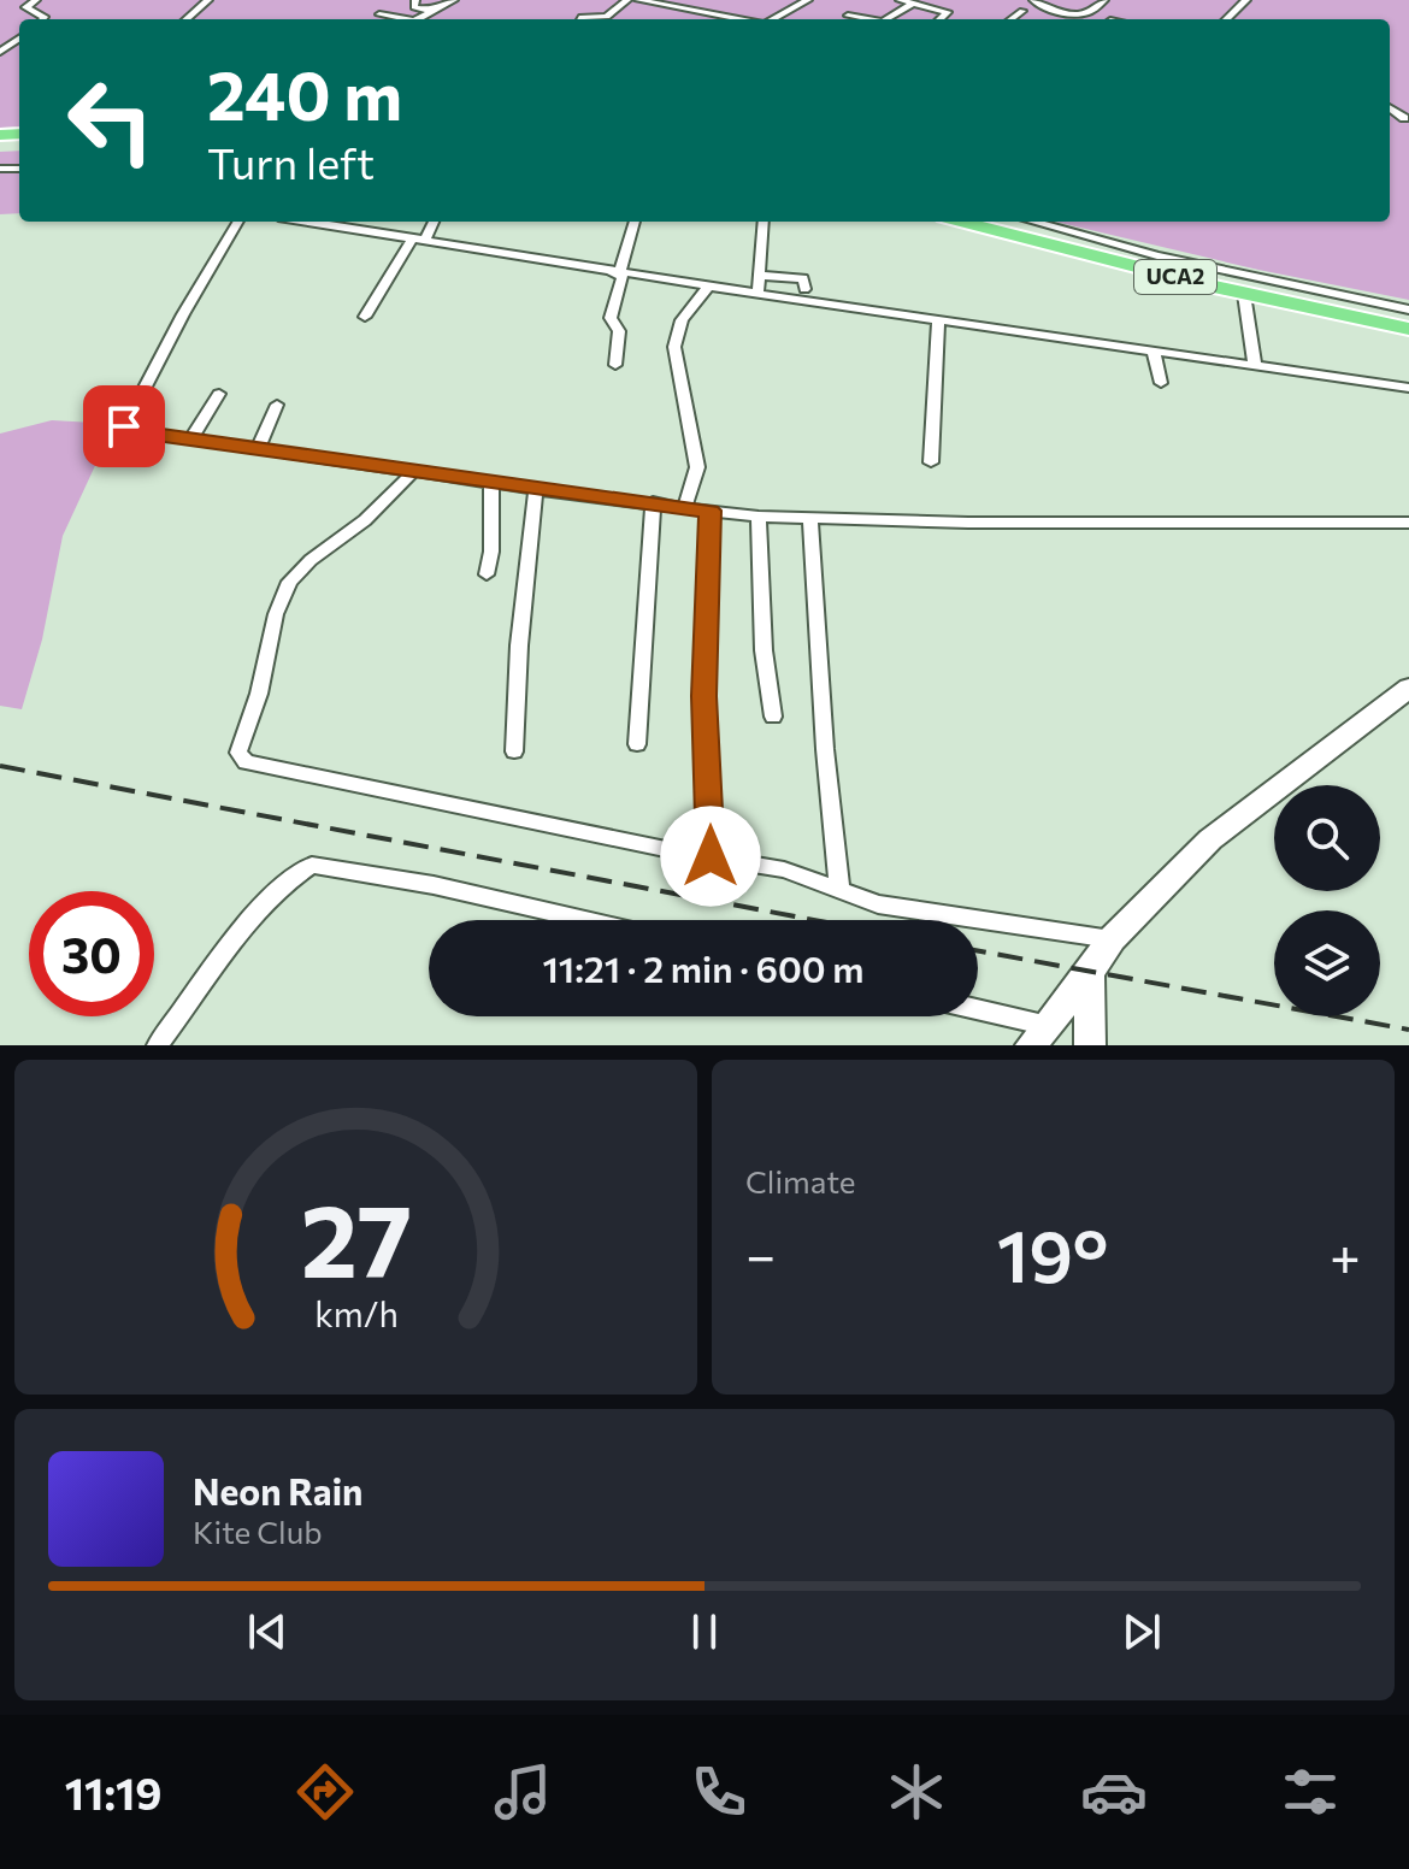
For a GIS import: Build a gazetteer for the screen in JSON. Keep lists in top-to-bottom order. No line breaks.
{"streets":{"highway":["UCA2"]},"page":{"turn":["240 m","Turn left"],"limit":"30","trip":"11:21 · 2 min · 600 m","tile":"Climate","heat":["−","19°","+"],"song":["Neon Rain","Kite Club"],"tabs":"11:19","gauge":["27","km/h"]}}
